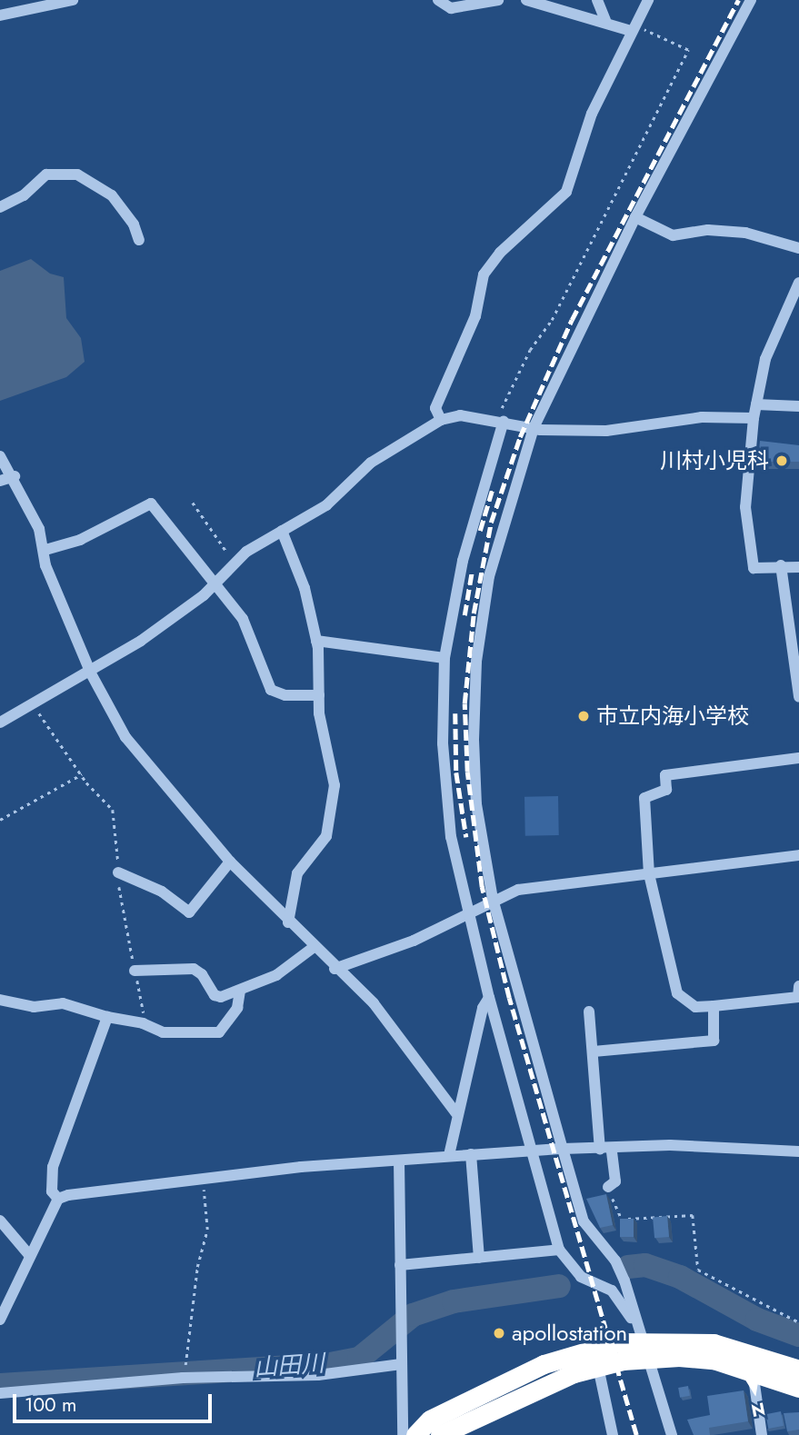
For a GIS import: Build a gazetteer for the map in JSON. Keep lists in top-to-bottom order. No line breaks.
{"water":["山田川"],"places":["川村小児科","市立内海小学校","apollostation"],"scale_bar":"100 m","north":"bottom"}
